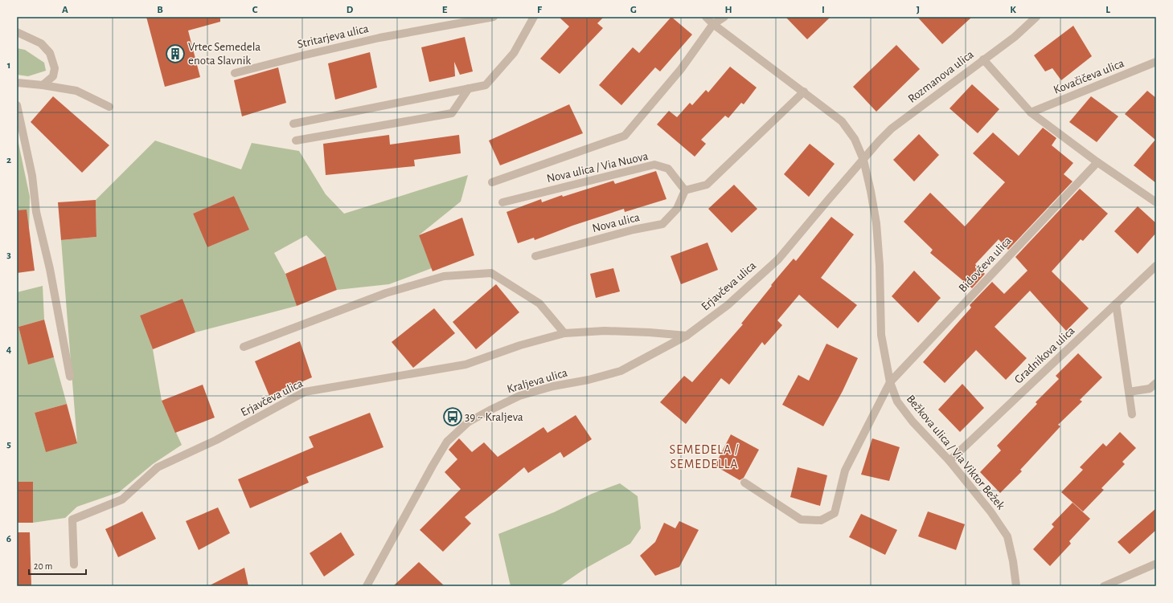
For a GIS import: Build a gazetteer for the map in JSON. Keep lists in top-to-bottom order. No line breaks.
{"streets":{"street":["Stritarjeva ulica","Rozmanova ulica","Kovačičeva ulica","Nova ulica / Via Nuova","Nova ulica","Bidovčeva ulica","Erjavčeva ulica","Gradnikova ulica","Kraljeva ulica","Bežkova ulica / Via Viktor Bežek"]},"crossings":[["Rozmanova ulica","Erjavčeva ulica"],["Rozmanova ulica","Bežkova ulica / Via Viktor Bežek"],["Nova ulica / Via Nuova","Nova ulica"],["Bidovčeva ulica","Bežkova ulica / Via Viktor Bežek"],["Erjavčeva ulica","Kraljeva ulica"],["Erjavčeva ulica","Bežkova ulica / Via Viktor Bežek"],["Gradnikova ulica","Bežkova ulica / Via Viktor Bežek"]],"districts":["SEMEDELA / SEMEDELLA"],"places":{"building":["Vrtec Semedela enota Slavnik"],"bus stop":["39 ~ Kraljeva"]},"scale_bar":"20 m","grid":{"columns":["A","B","C","D","E","F","G","H","I","J","K","L"],"rows":["1","2","3","4","5","6"]}}
